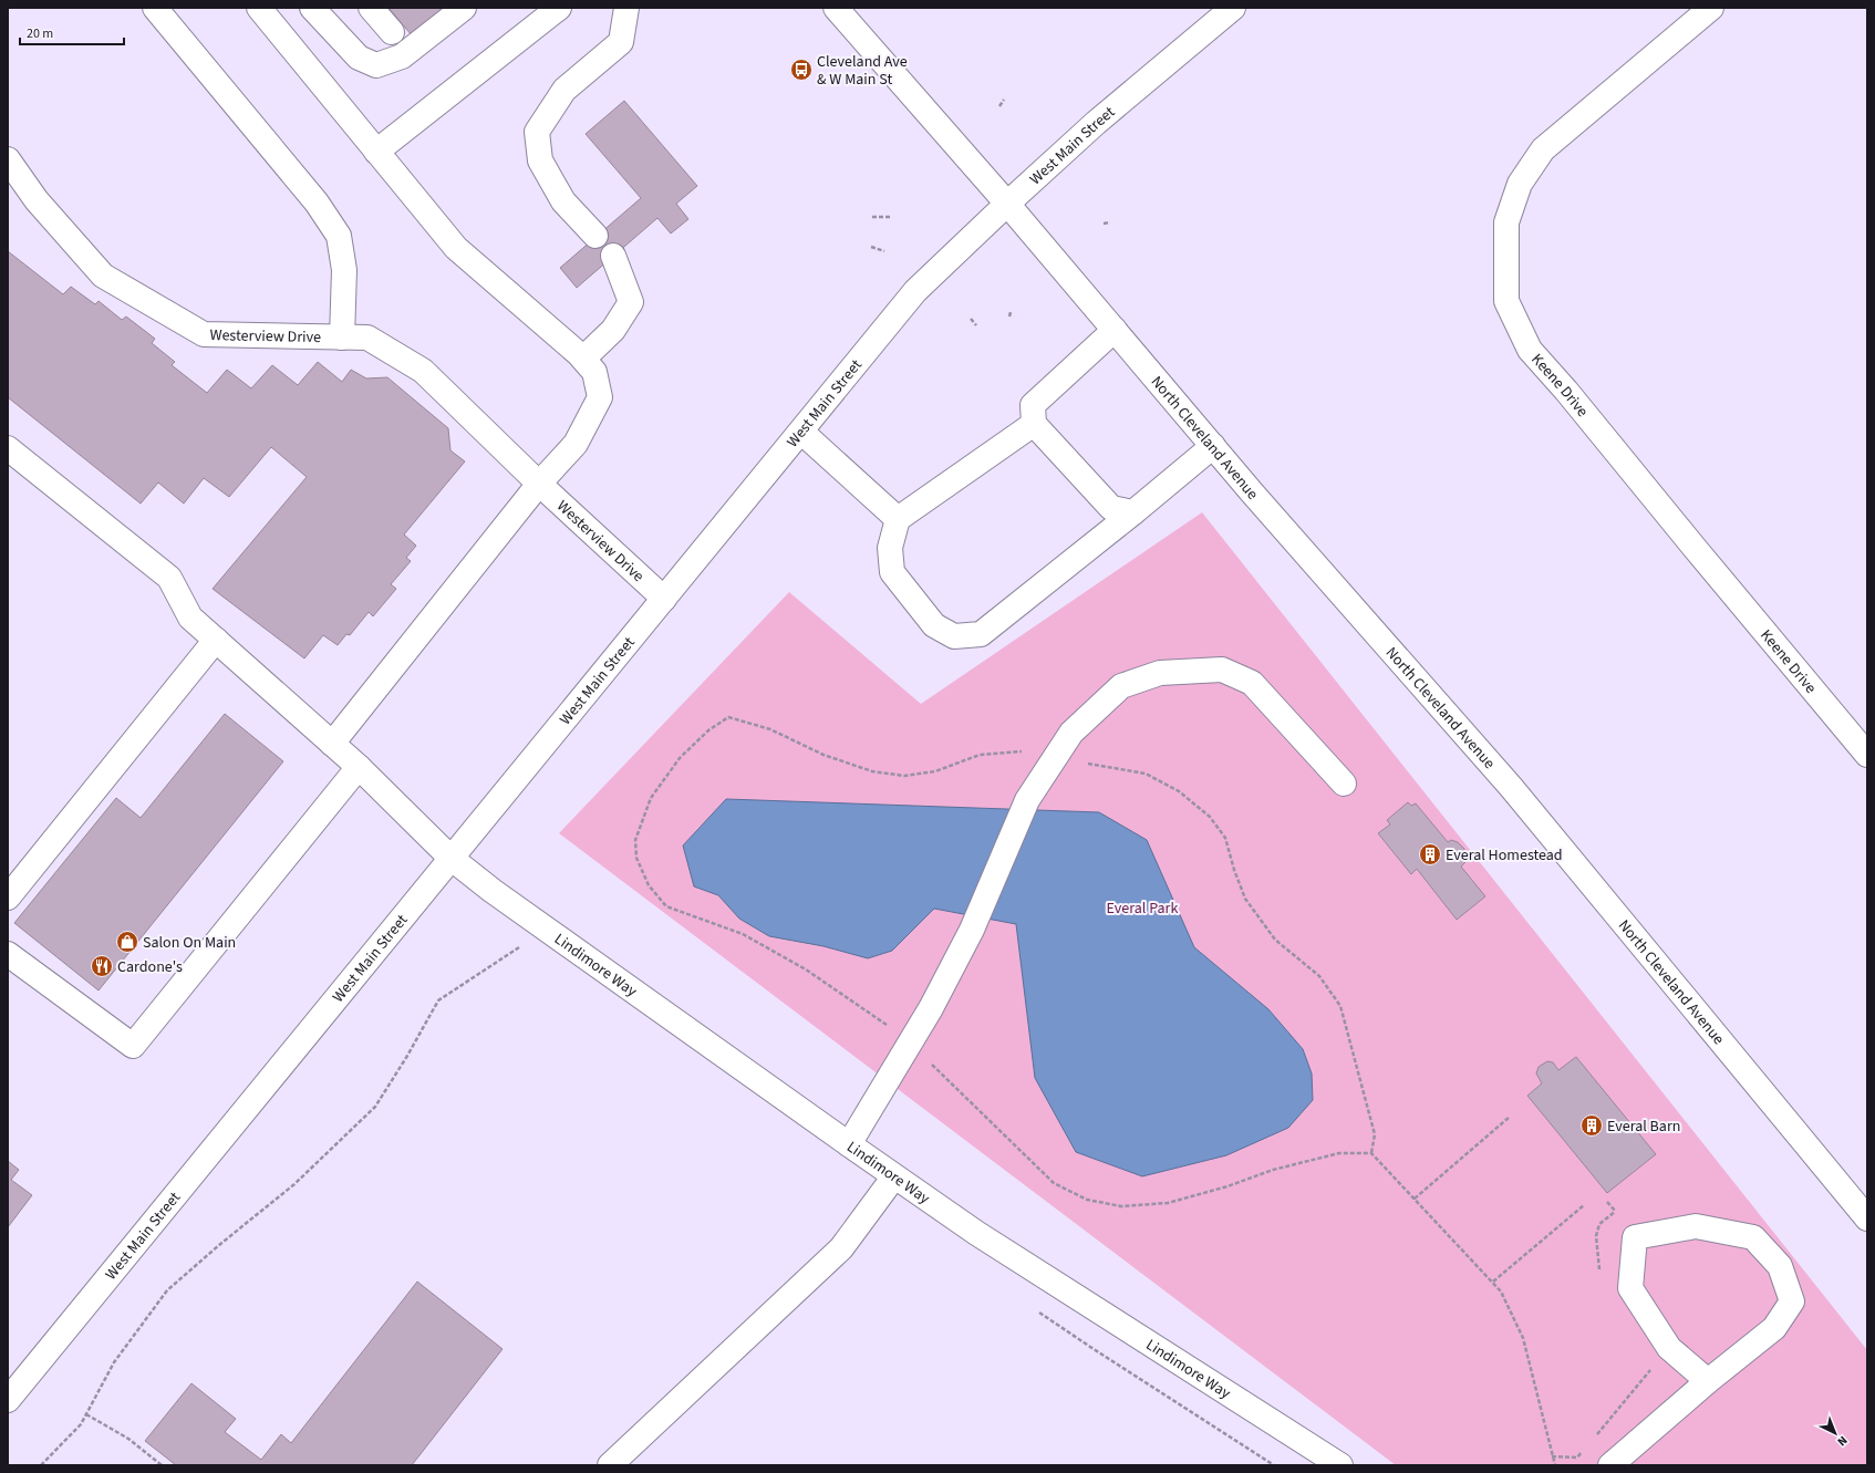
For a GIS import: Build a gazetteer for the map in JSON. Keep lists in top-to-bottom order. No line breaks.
{"streets":{"street":["West Main Street","Westerview Drive","Keene Drive","North Cleveland Avenue","Lindimore Way"]},"crossings":[["West Main Street","Westerview Drive"],["West Main Street","North Cleveland Avenue"],["West Main Street","Lindimore Way"]],"parks":["Everal Park"],"places":{"bus stop":["Cleveland Ave & W Main St"],"building":["Everal Homestead","Everal Barn"],"shop":["Salon On Main"],"restaurant":["Cardone's"]},"scale_bar":"20 m","north":"bottom right"}
